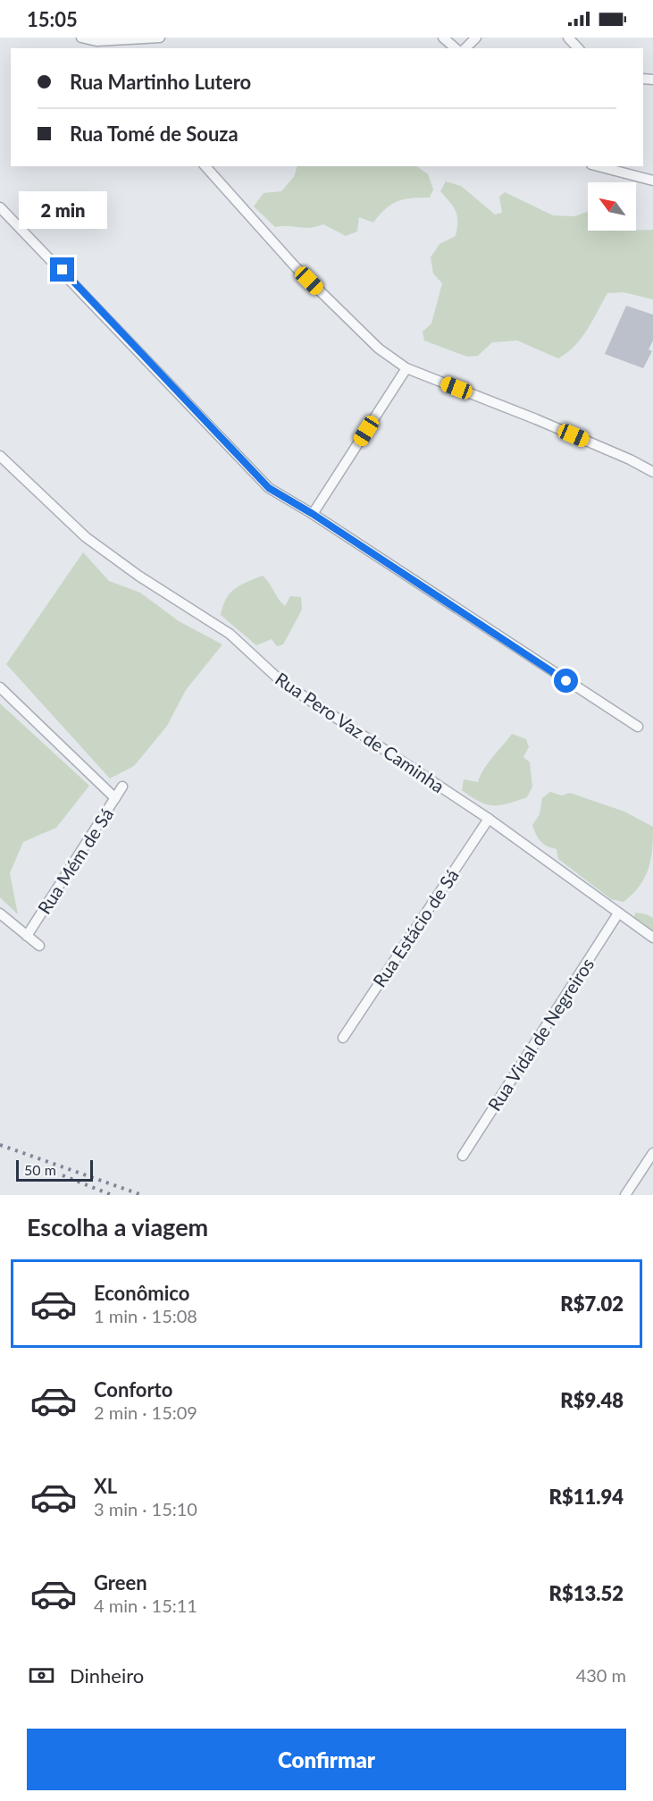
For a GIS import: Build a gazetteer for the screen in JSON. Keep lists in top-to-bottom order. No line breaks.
{"streets":{"street":["Rua Pero Vaz de Caminha","Rua Mém de Sá","Rua Estácio de Sá","Rua Vidal de Negreiros"]},"crossings":[["Rua Pero Vaz de Caminha","Rua Estácio de Sá"],["Rua Pero Vaz de Caminha","Rua Vidal de Negreiros"]],"scale_bar":"50 m","north":"top left","page":{"status":"15:05","banner":["Rua Martinho Lutero","Rua Tomé de Souza"],"bubble":"2 min","scale":"50 m","heading":"Escolha a viagem","list":[{"name":"Econômico","note":"1 min · 15:08","value":"R$7.02"},{"name":"Conforto","note":"2 min · 15:09","value":"R$9.48"},{"name":"XL","note":"3 min · 15:10","value":"R$11.94"},{"name":"Green","note":"4 min · 15:11","value":"R$13.52"}],"pay":["Dinheiro","430 m"],"buttons":"Confirmar"}}
